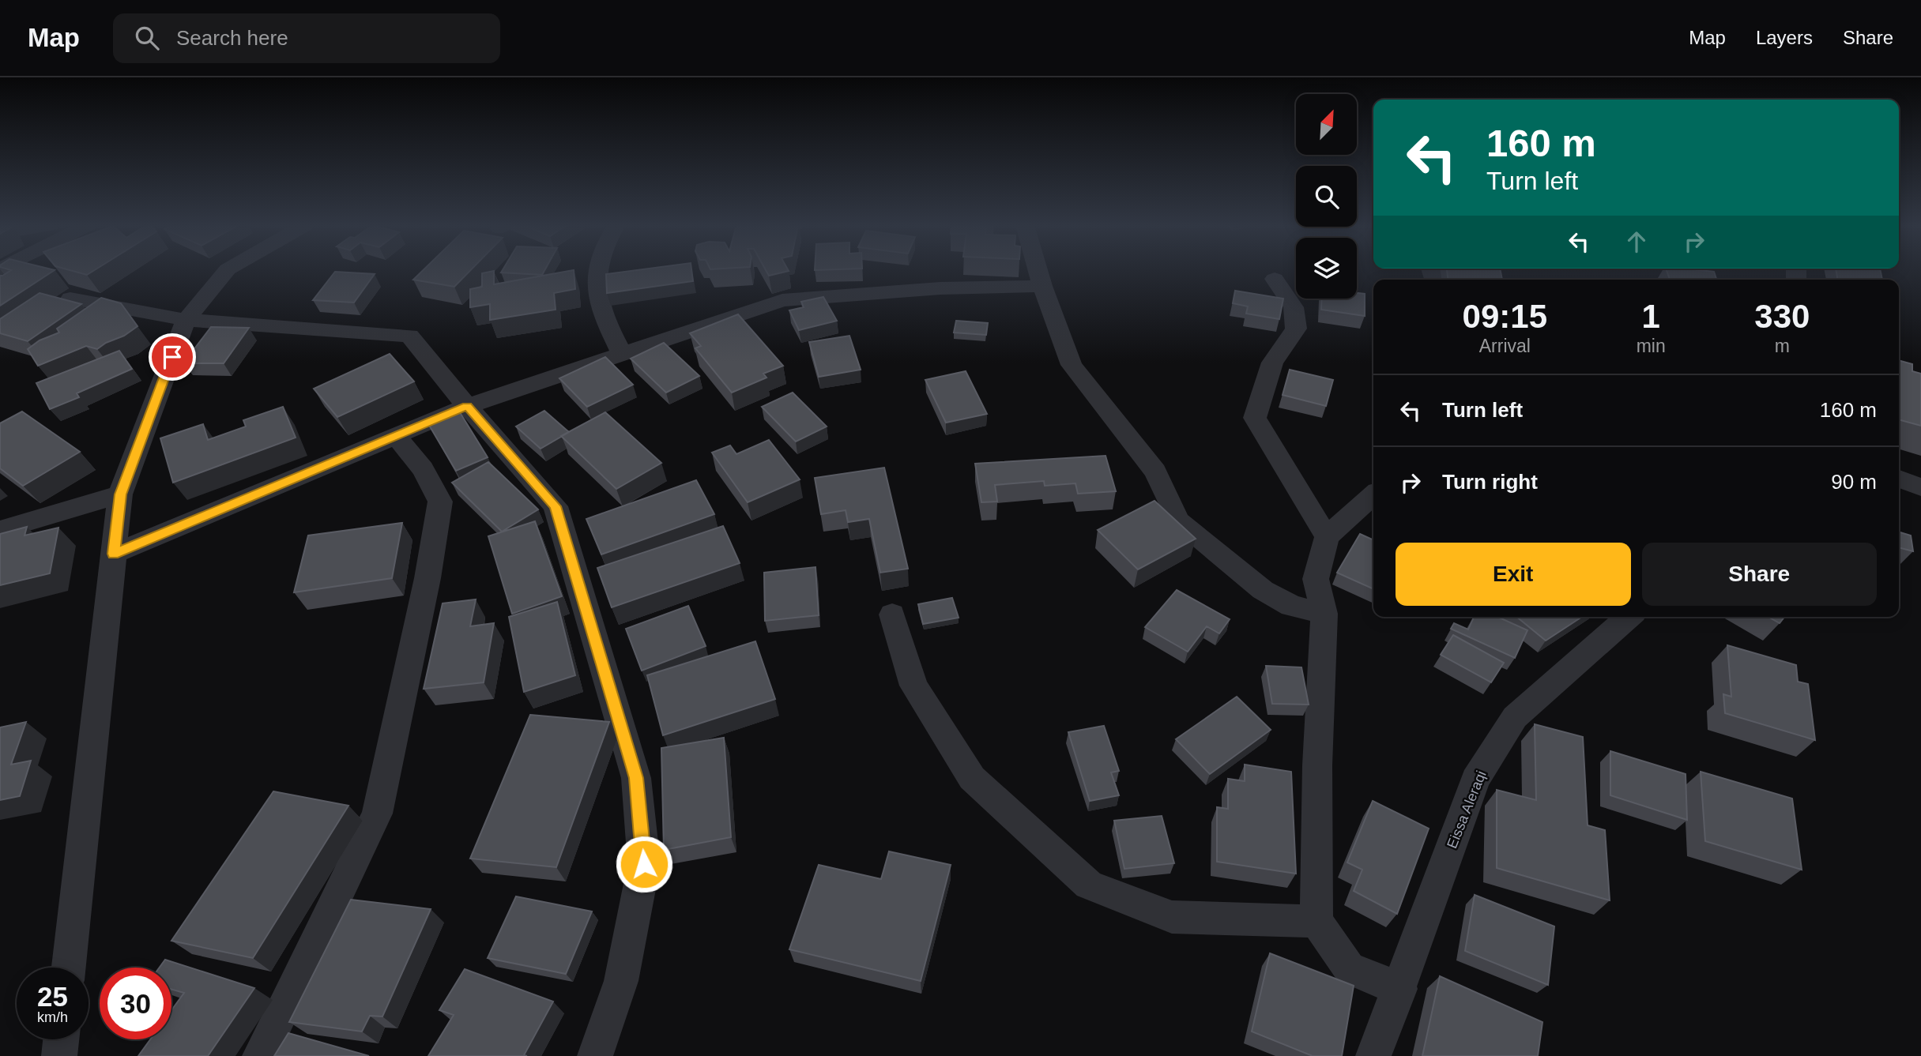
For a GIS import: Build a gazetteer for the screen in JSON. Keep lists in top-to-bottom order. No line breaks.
{"streets":{"street":["Eissa Aleraqi"]},"north":"top right","page":{"header":"Map","search":"Search here","nav":["Map","Layers","Share"],"turn":["160 m","Turn left"],"eta":["09:15","Arrival","1","min","330","m"],"list":[{"name":"Turn left","value":"160 m"},{"name":"Turn right","value":"90 m"}],"buttons":["Exit","Share"],"speed":"25 km/h","limit":"30"}}
